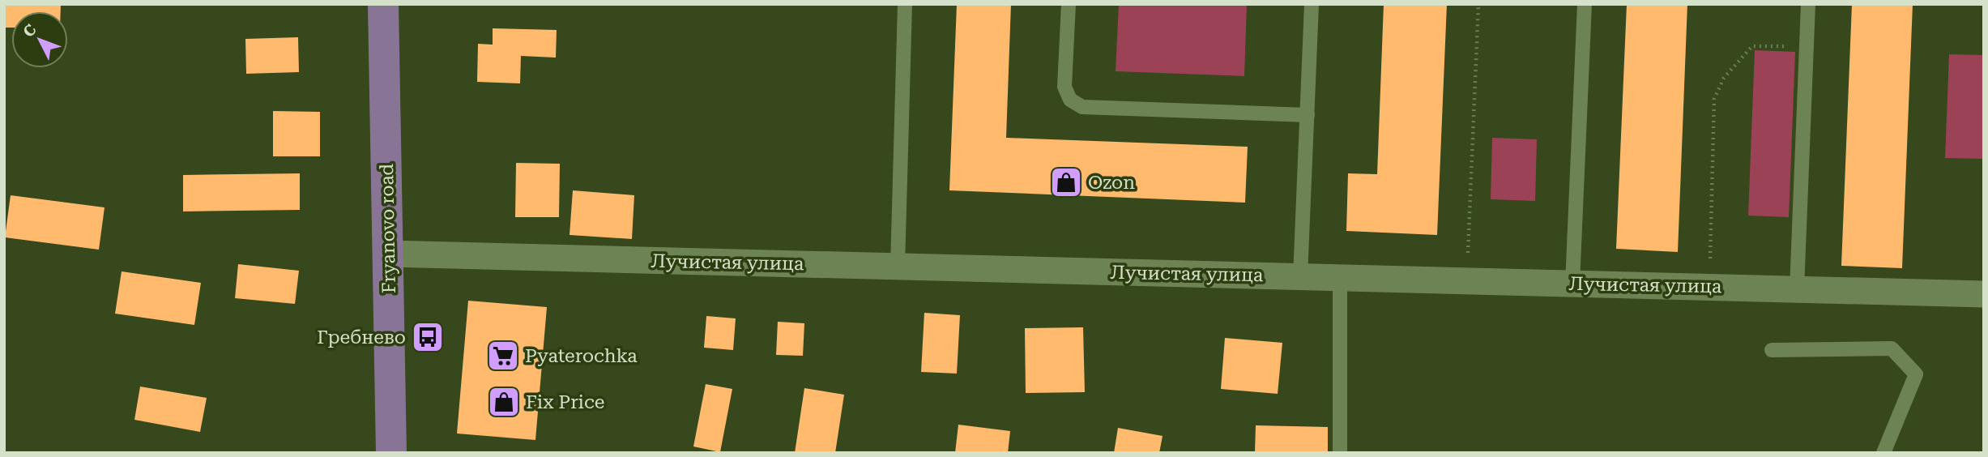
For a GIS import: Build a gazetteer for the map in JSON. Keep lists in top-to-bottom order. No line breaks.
{"streets":{"main road":["Fryanovo road"],"street":["Лучистая улица"]},"crossings":[["Fryanovo road","Лучистая улица"]],"places":{"shop":["Ozon","Fix Price"],"bus stop":["Гребнево"],"supermarket":["Pyaterochka"]},"north":"top left"}
